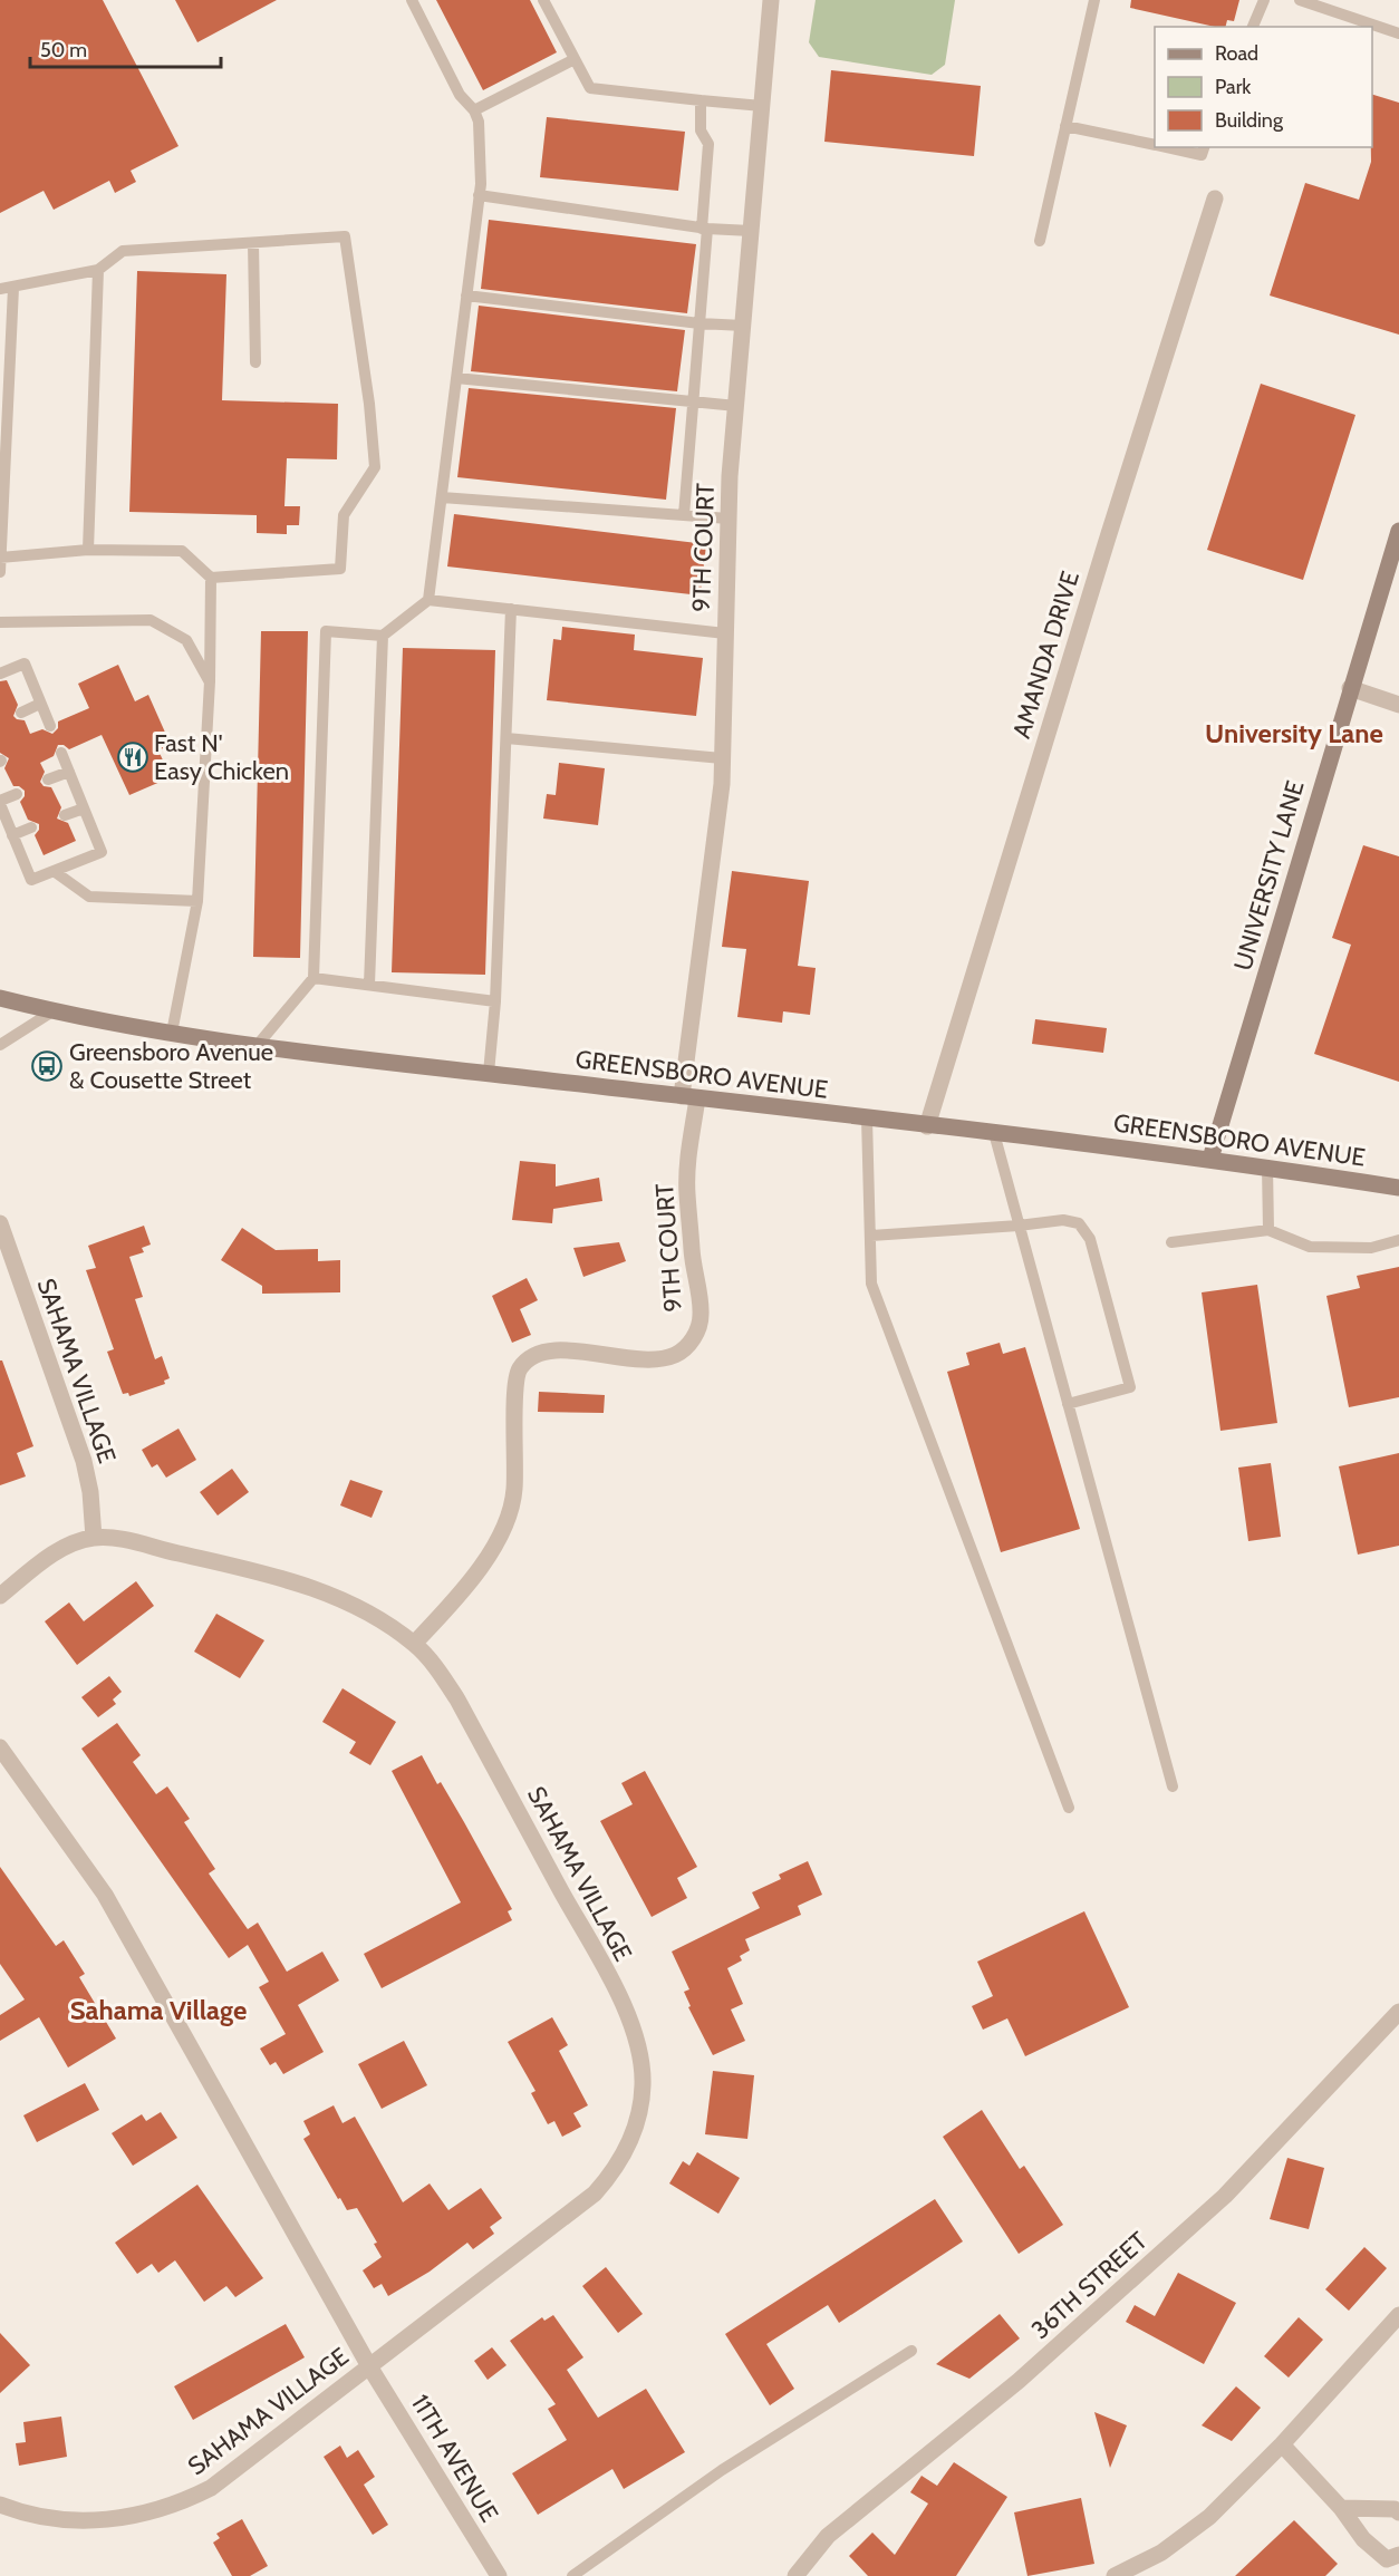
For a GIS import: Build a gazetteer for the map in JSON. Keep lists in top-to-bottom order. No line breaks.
{"streets":{"main road":["UNIVERSITY LANE","GREENSBORO AVENUE"],"street":["9TH COURT","AMANDA DRIVE","SAHAMA VILLAGE","36TH STREET","11TH AVENUE"]},"crossings":[["9TH COURT","GREENSBORO AVENUE"],["9TH COURT","SAHAMA VILLAGE"],["AMANDA DRIVE","GREENSBORO AVENUE"],["UNIVERSITY LANE","GREENSBORO AVENUE"],["SAHAMA VILLAGE","11TH AVENUE"]],"districts":["University Lane","Sahama Village"],"places":{"restaurant":["Fast N' Easy Chicken"],"bus stop":["Greensboro Avenue & Cousette Street"]},"legend":["Road","Park","Building"],"scale_bar":"50 m"}
